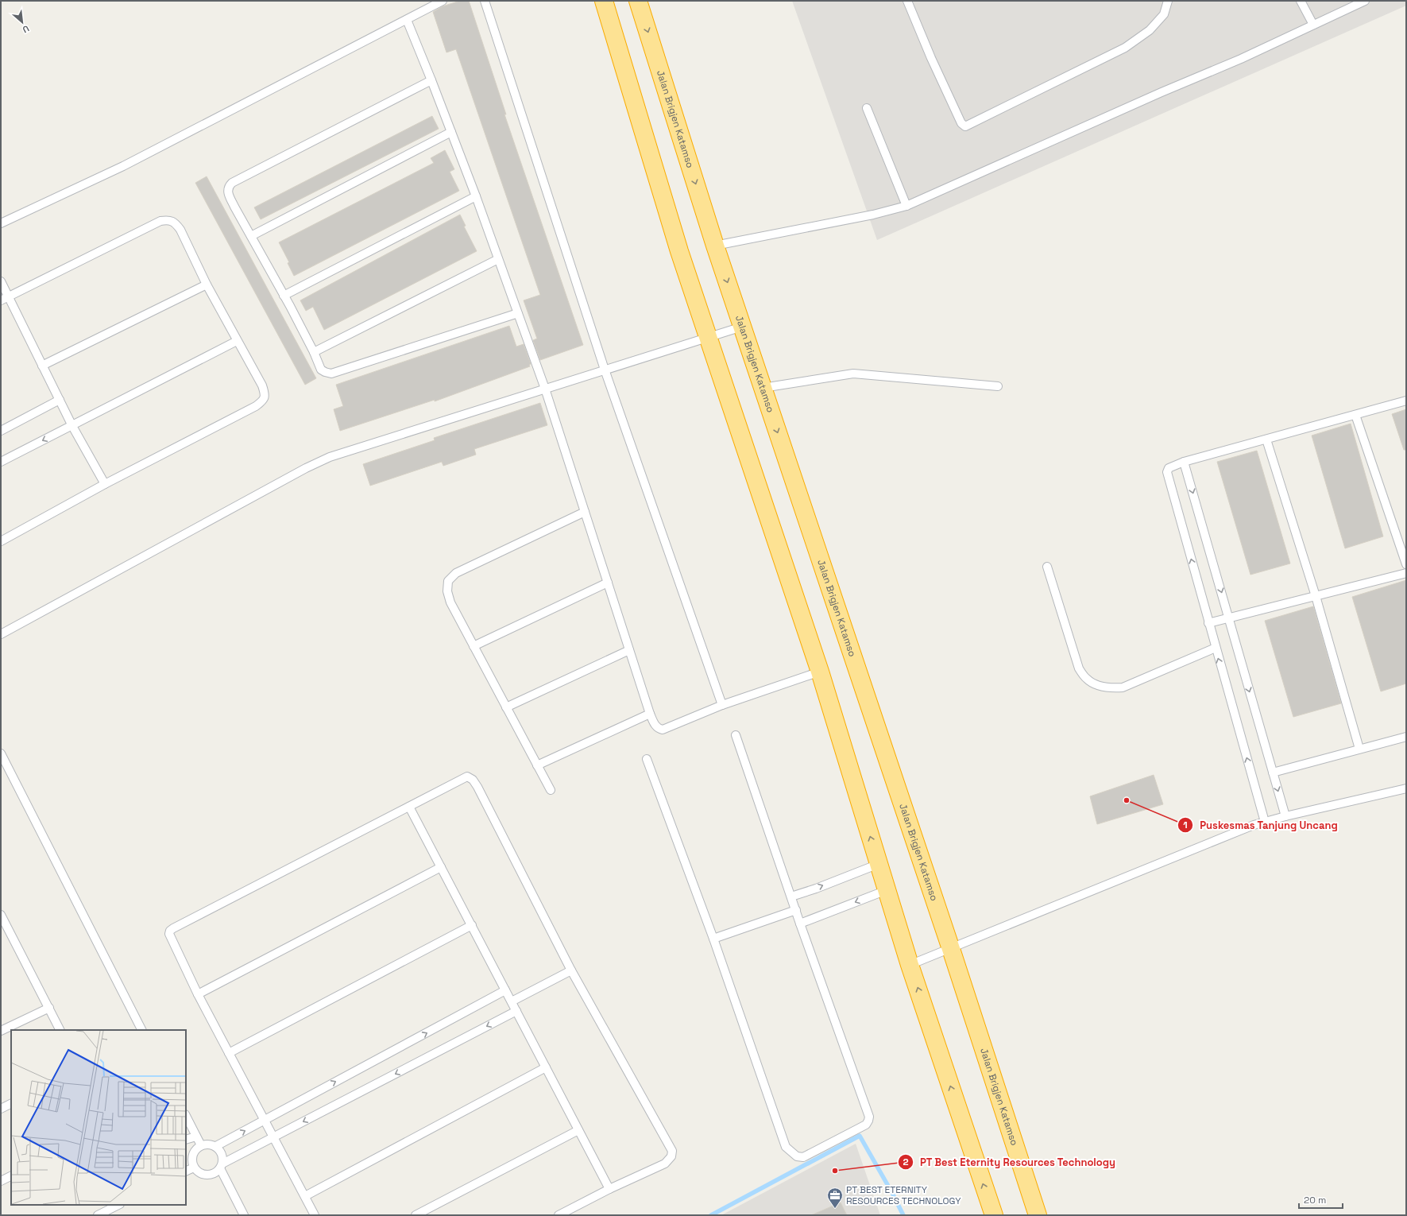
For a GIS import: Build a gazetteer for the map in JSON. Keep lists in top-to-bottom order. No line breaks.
{"streets":{"highway":["Jalan Brigjen Katamso"]},"places":{"other":["Puskesmas Tanjung Uncang","PT Best Eternity Resources Technology"],"office":["PT BEST ETERNITY RESOURCES TECHNOLOGY"]},"scale_bar":"20 m","north":"bottom right"}
